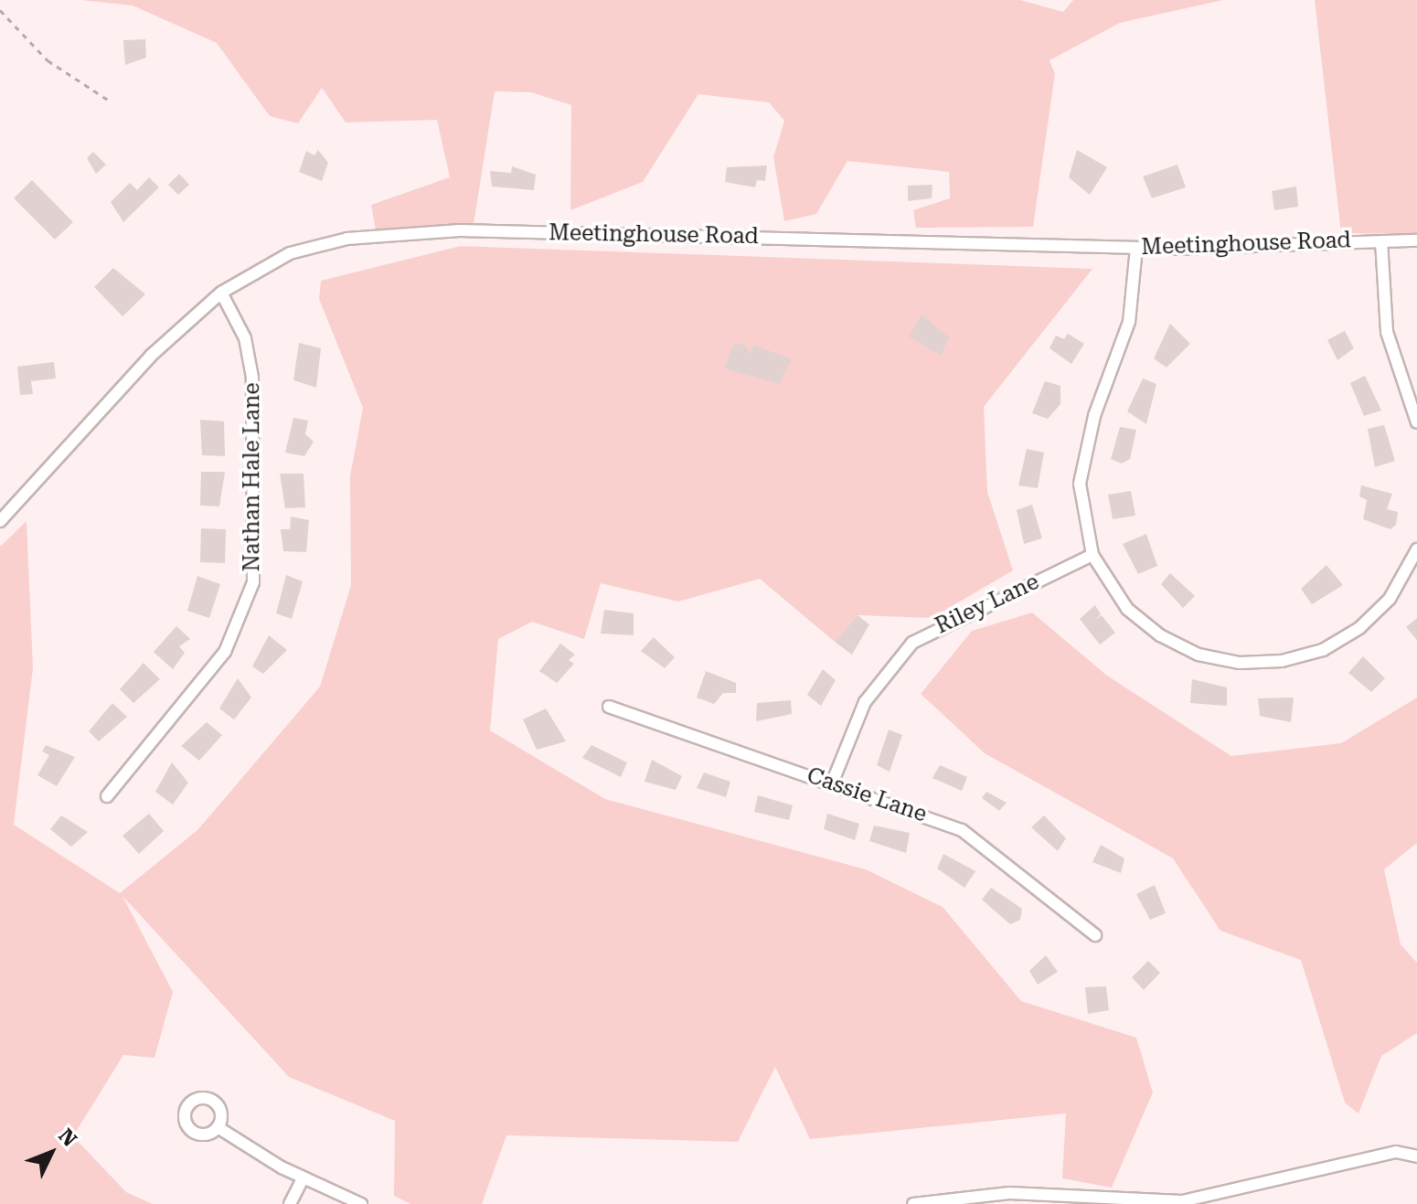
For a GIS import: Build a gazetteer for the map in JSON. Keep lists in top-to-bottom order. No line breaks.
{"streets":{"street":["Meetinghouse Road","Nathan Hale Lane","Riley Lane","Cassie Lane"]},"crossings":[["Meetinghouse Road","Nathan Hale Lane"],["Riley Lane","Cassie Lane"]],"north":"top right"}
